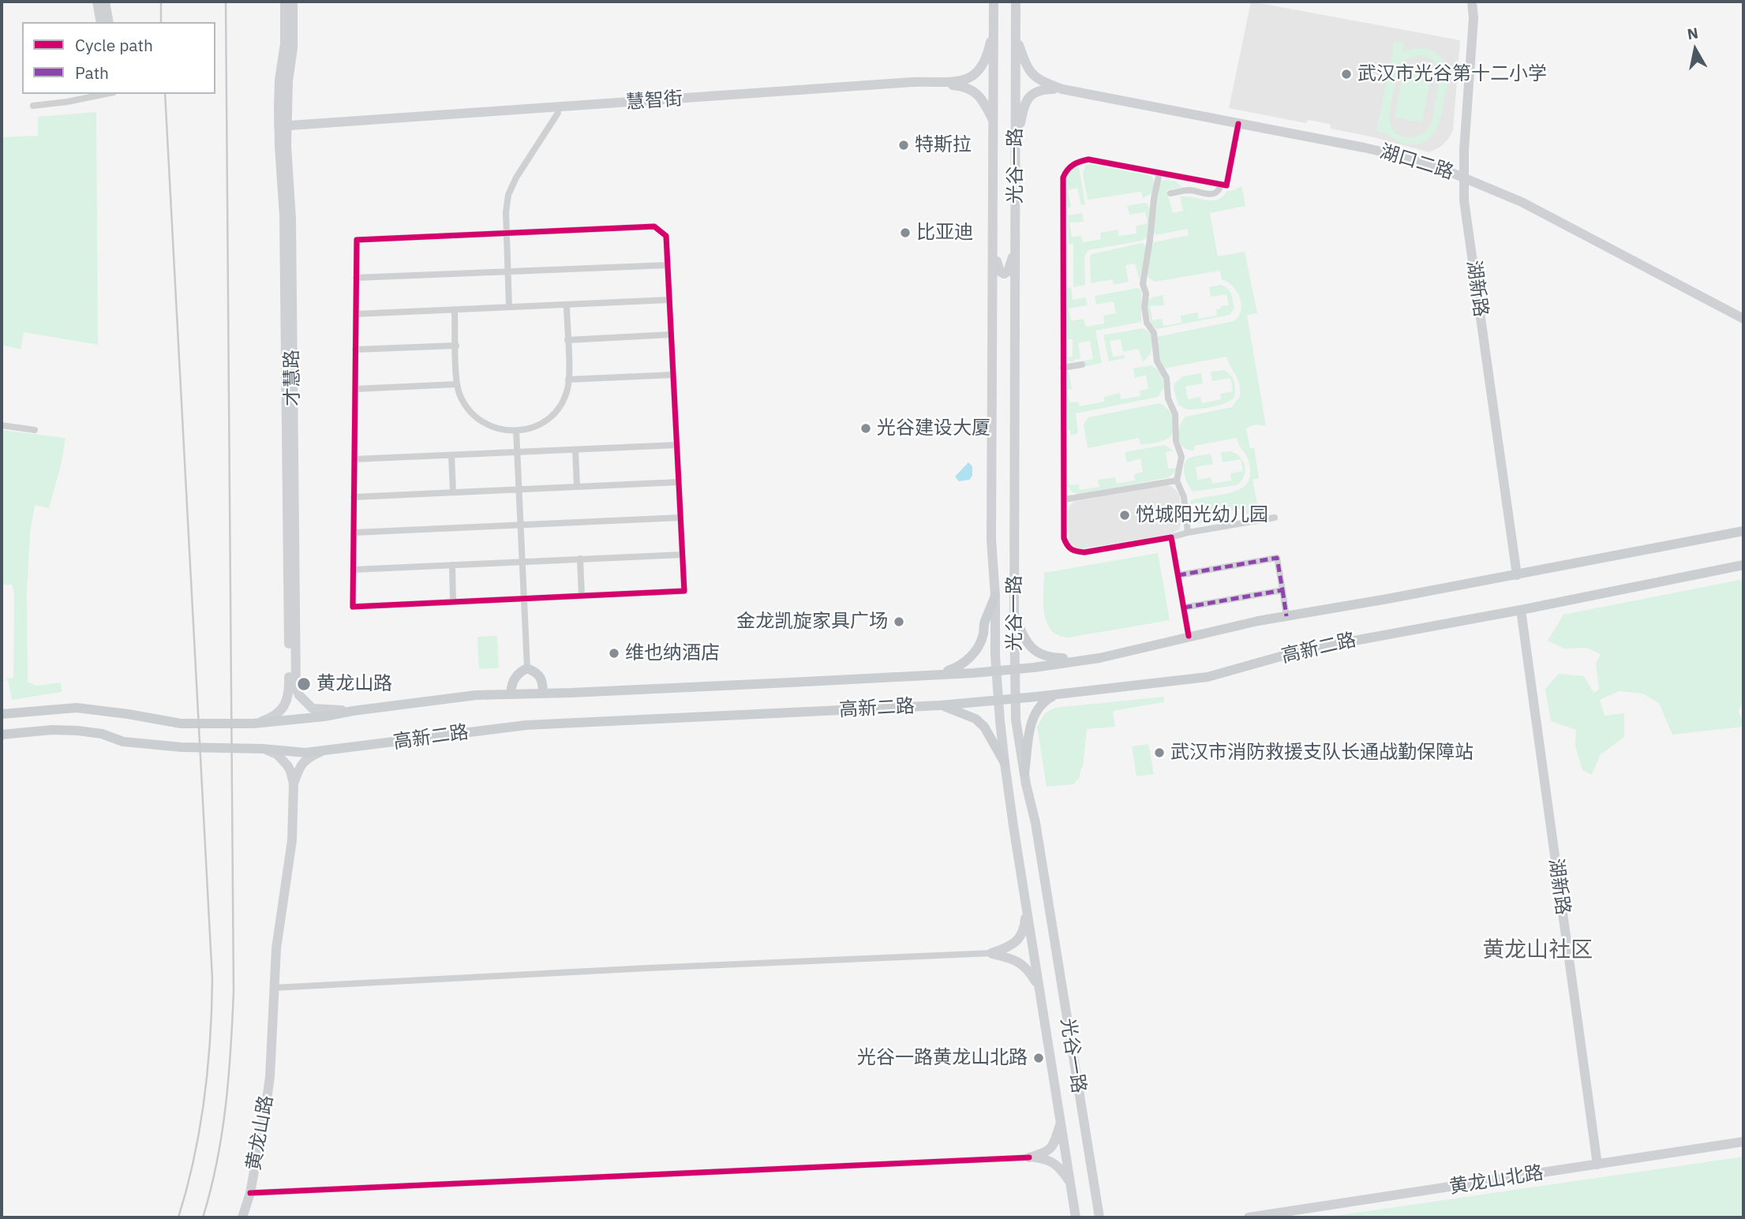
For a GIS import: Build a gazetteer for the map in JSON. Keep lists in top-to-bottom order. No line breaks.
{"streets":{"main road":["高新二路"],"street":["慧智街","湖口二路","光谷一路","湖新路","才慧路","黄龙山路","黄龙山北路"]},"crossings":[["慧智街","光谷一路"],["慧智街","才慧路"],["湖口二路","湖新路"],["光谷一路","高新二路"],["湖新路","高新二路"],["湖新路","黄龙山北路"],["才慧路","高新二路"],["高新二路","黄龙山路"]],"districts":["黄龙山社区"],"places":["武汉市光谷第十二小学","特斯拉","比亚迪","光谷建设大厦","悦城阳光幼儿园","金龙凯旋家具广场","维也纳酒店","黄龙山路","武汉市消防救援支队长通战勤保障站","光谷一路黄龙山北路"],"legend":["Cycle path","Path"],"north":"top"}
